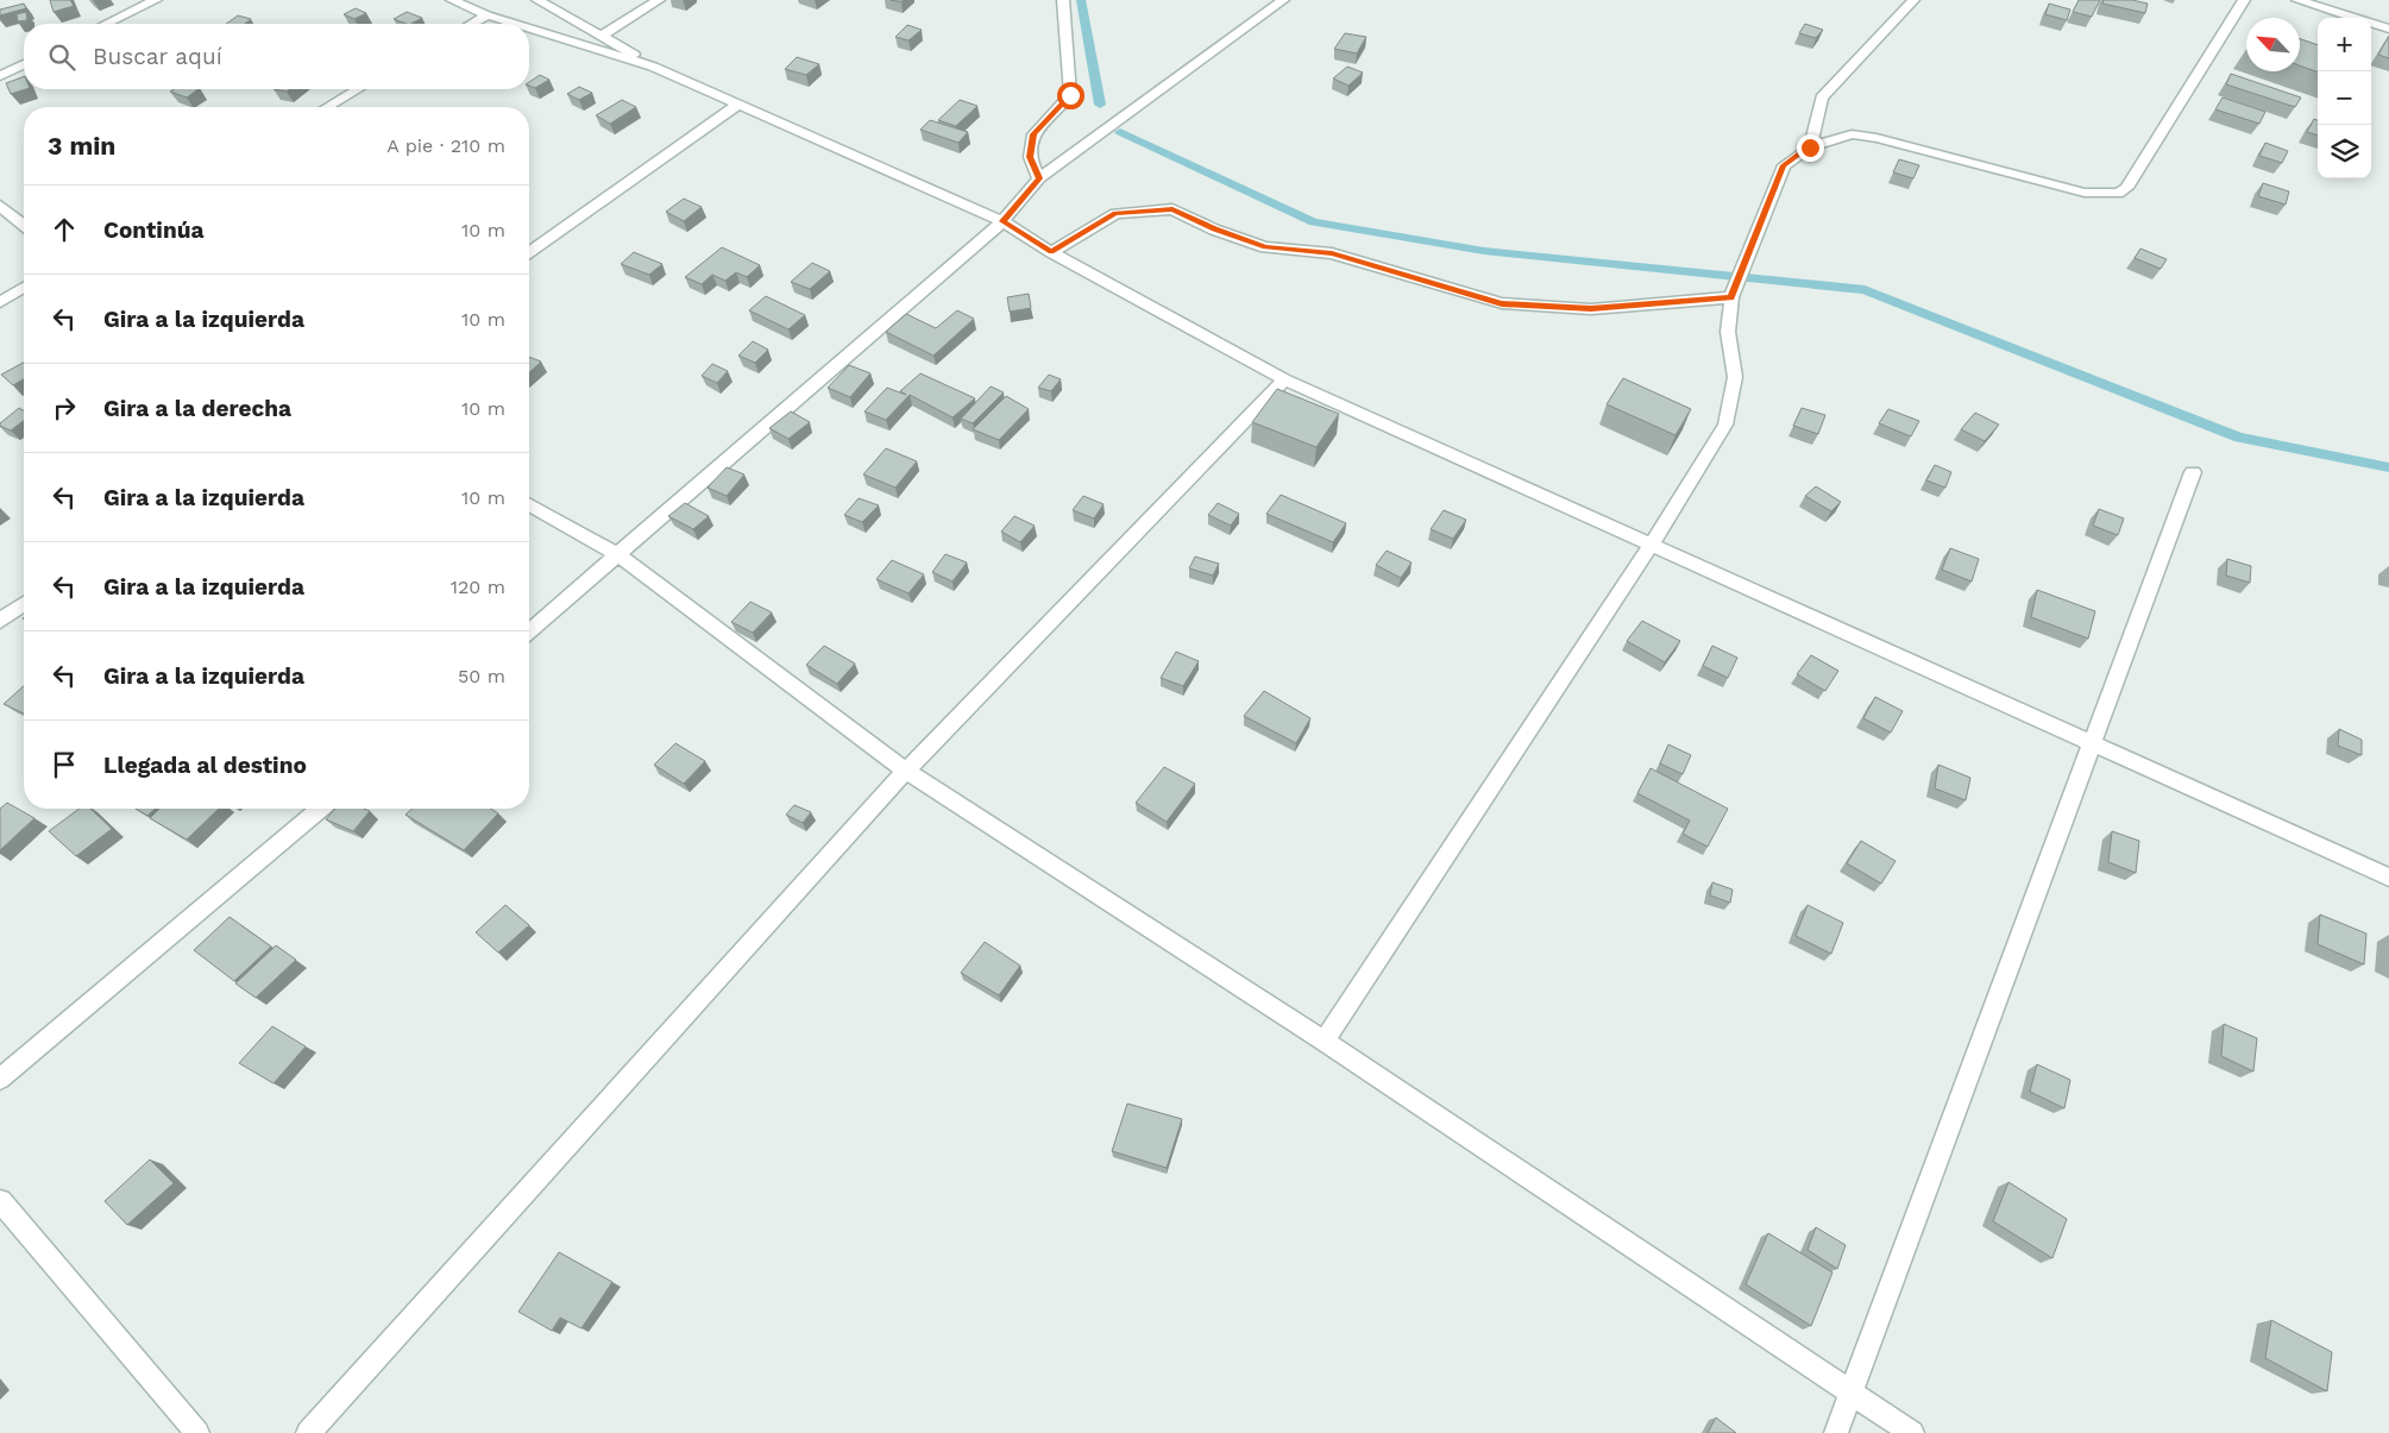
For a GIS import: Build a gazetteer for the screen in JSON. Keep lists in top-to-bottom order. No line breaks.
{"north":"top left","page":{"map_buttons":["+","−"],"search":"Buscar aquí","heading":["3 min","A pie · 210 m"],"list":[["Continúa","10 m"],["Gira a la izquierda","10 m"],["Gira a la derecha","10 m"],["Gira a la izquierda","10 m"],["Gira a la izquierda","120 m"],["Gira a la izquierda","50 m"],"Llegada al destino"]}}
